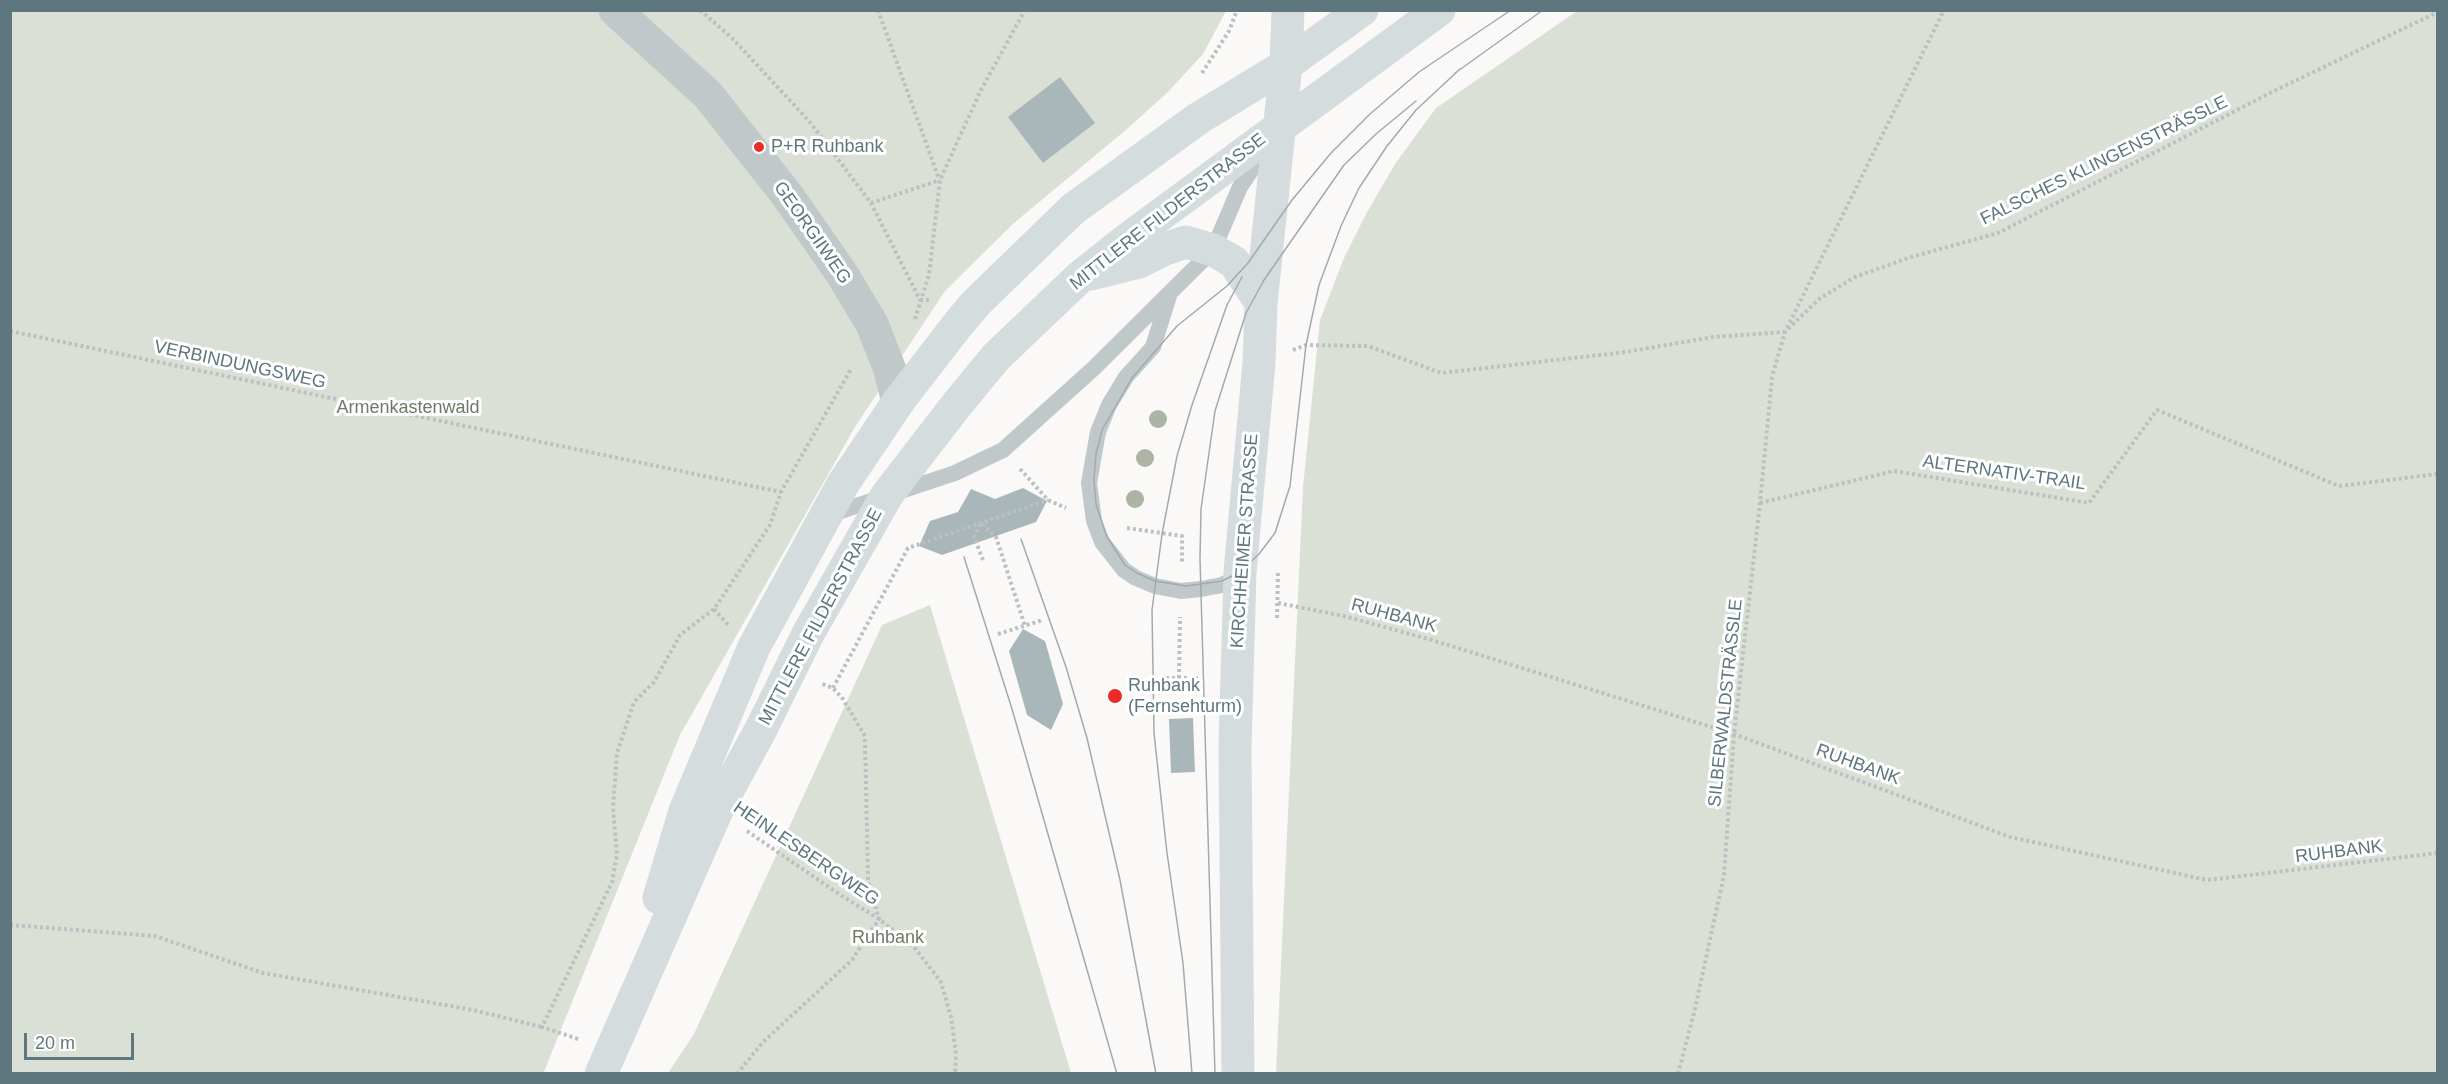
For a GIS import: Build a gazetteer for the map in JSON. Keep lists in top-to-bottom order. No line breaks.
{"streets":{"main road":["MITTLERE FILDERSTRASSE","KIRCHHEIMER STRASSE"],"street":["GEORGIIWEG"],"path":["FALSCHES KLINGENSTRÄSSLE","VERBINDUNGSWEG","ALTERNATIV-TRAIL","RUHBANK","SILBERWALDSTRÄSSLE","HEINLESBERGWEG"]},"crossings":[["FALSCHES KLINGENSTRÄSSLE","SILBERWALDSTRÄSSLE"],["MITTLERE FILDERSTRASSE","KIRCHHEIMER STRASSE"],["MITTLERE FILDERSTRASSE","HEINLESBERGWEG"],["ALTERNATIV-TRAIL","SILBERWALDSTRÄSSLE"],["RUHBANK","SILBERWALDSTRÄSSLE"]],"parks":["Armenkastenwald","Ruhbank"],"places":["P+R Ruhbank","Ruhbank (Fernsehturm)"],"scale_bar":"20 m"}
